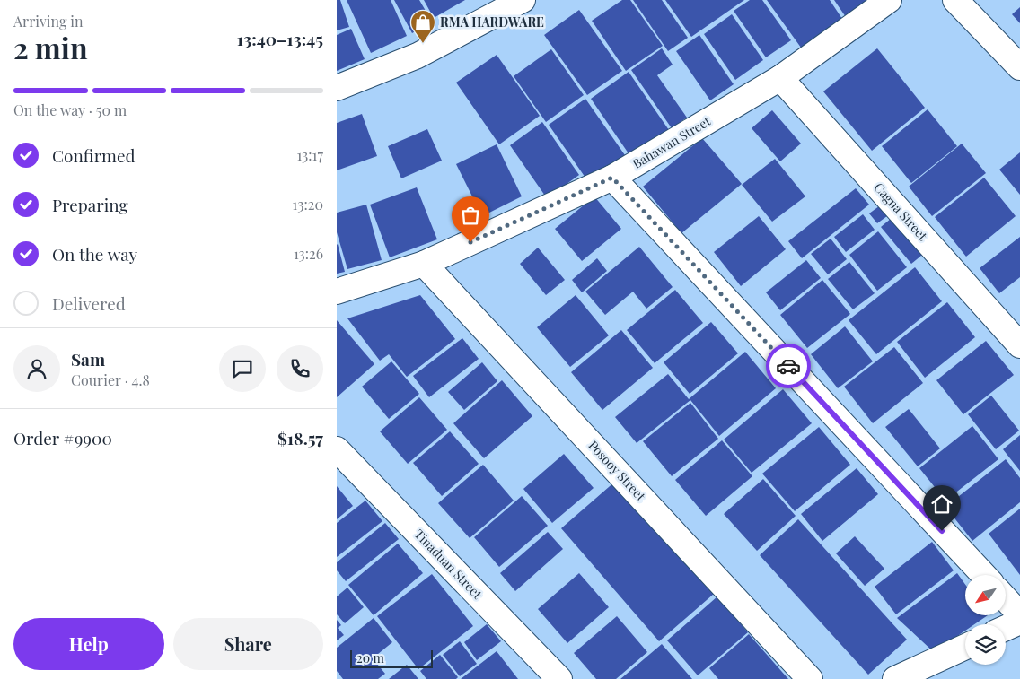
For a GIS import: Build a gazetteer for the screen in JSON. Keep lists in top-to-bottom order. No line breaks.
{"streets":{"street":["Bahawan Street","Cagna Street","Posooy Street","Tinaduan Street"]},"crossings":[["Bahawan Street","Cagna Street"],["Bahawan Street","Posooy Street"]],"places":{"shop":["RMA HARDWARE"]},"scale_bar":"20 m","north":"bottom left","page":{"heading":["2 min","Arriving in","13:40–13:45"],"panel":["Sam","Courier · 4.8","Order #9900","$18.57"],"bar":"On the way · 50 m","list":[["Confirmed","13:17"],["Preparing","13:20"],["On the way","13:26"],"Delivered"],"buttons":["Help","Share"],"scale":"20 m"}}
